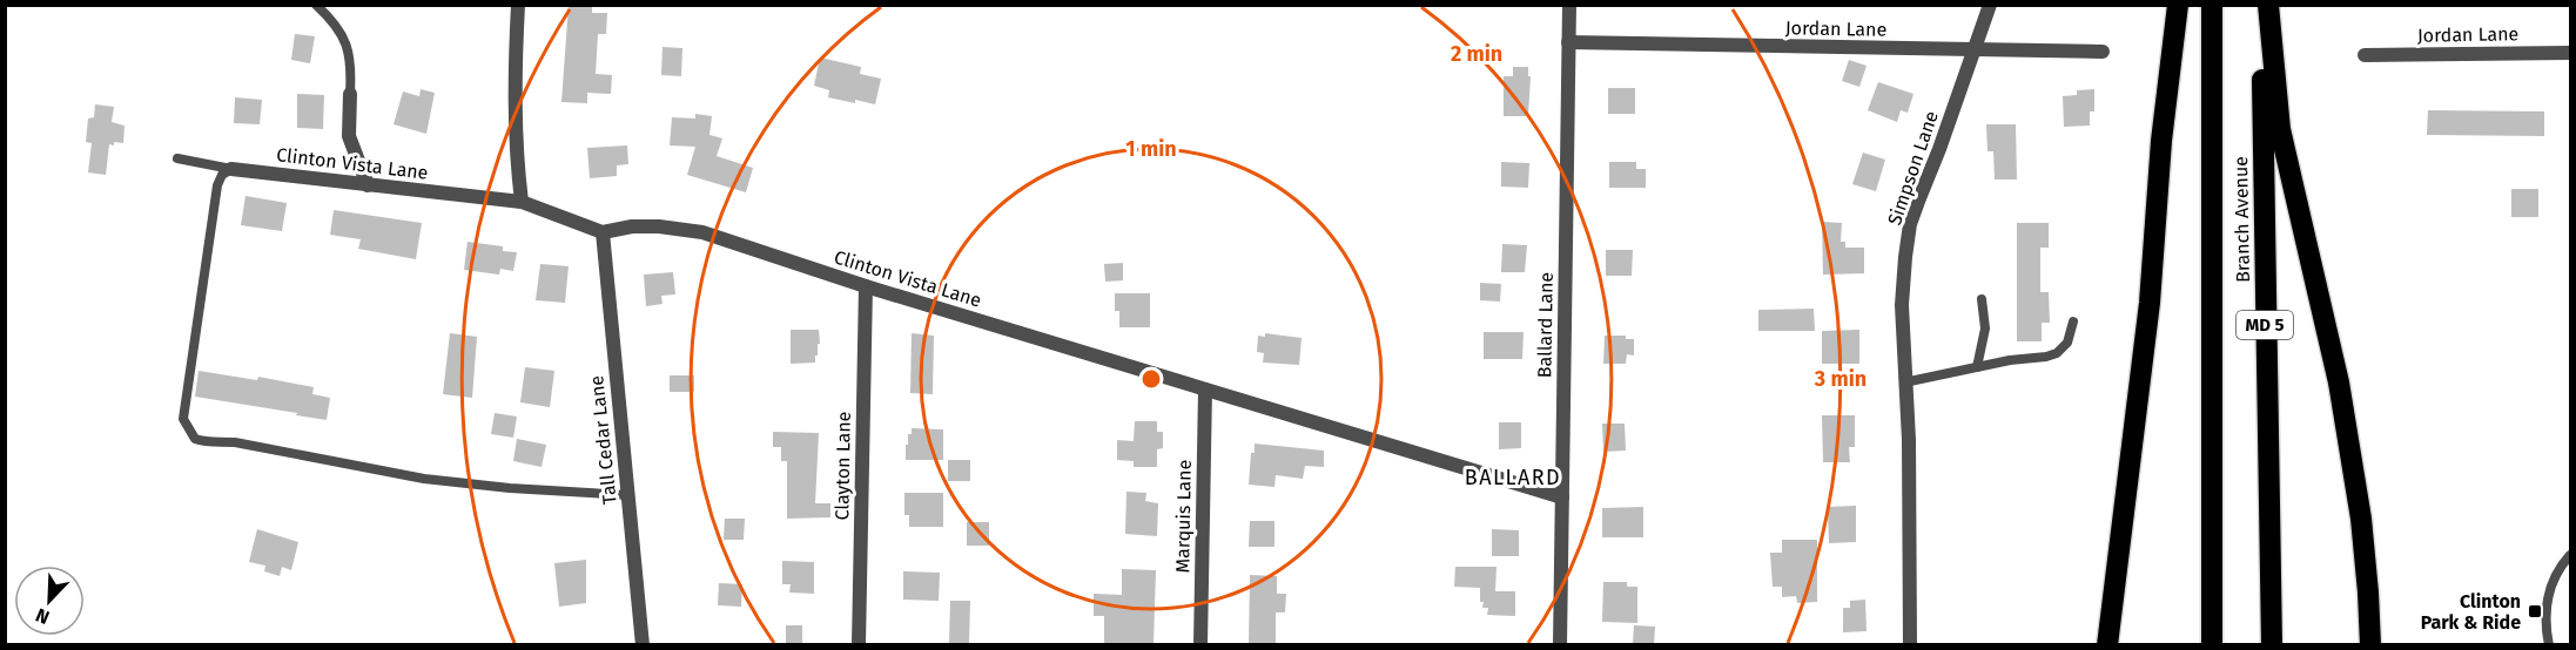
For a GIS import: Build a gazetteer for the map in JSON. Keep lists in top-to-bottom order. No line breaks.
{"streets":{"highway":["Branch Avenue","MD 5"],"street":["Jordan Lane","Clinton Vista Lane","Simpson Lane","Ballard Lane","Tall Cedar Lane","Clayton Lane","Marquis Lane"]},"crossings":[["Jordan Lane","Simpson Lane"],["Jordan Lane","Ballard Lane"],["Clinton Vista Lane","Ballard Lane"],["Clinton Vista Lane","Tall Cedar Lane"],["Clinton Vista Lane","Clayton Lane"],["Clinton Vista Lane","Marquis Lane"]],"districts":["BALLARD"],"places":{"transit":["Clinton Park & Ride"]},"north":"bottom left","rings":["2 min","1 min","3 min"]}
